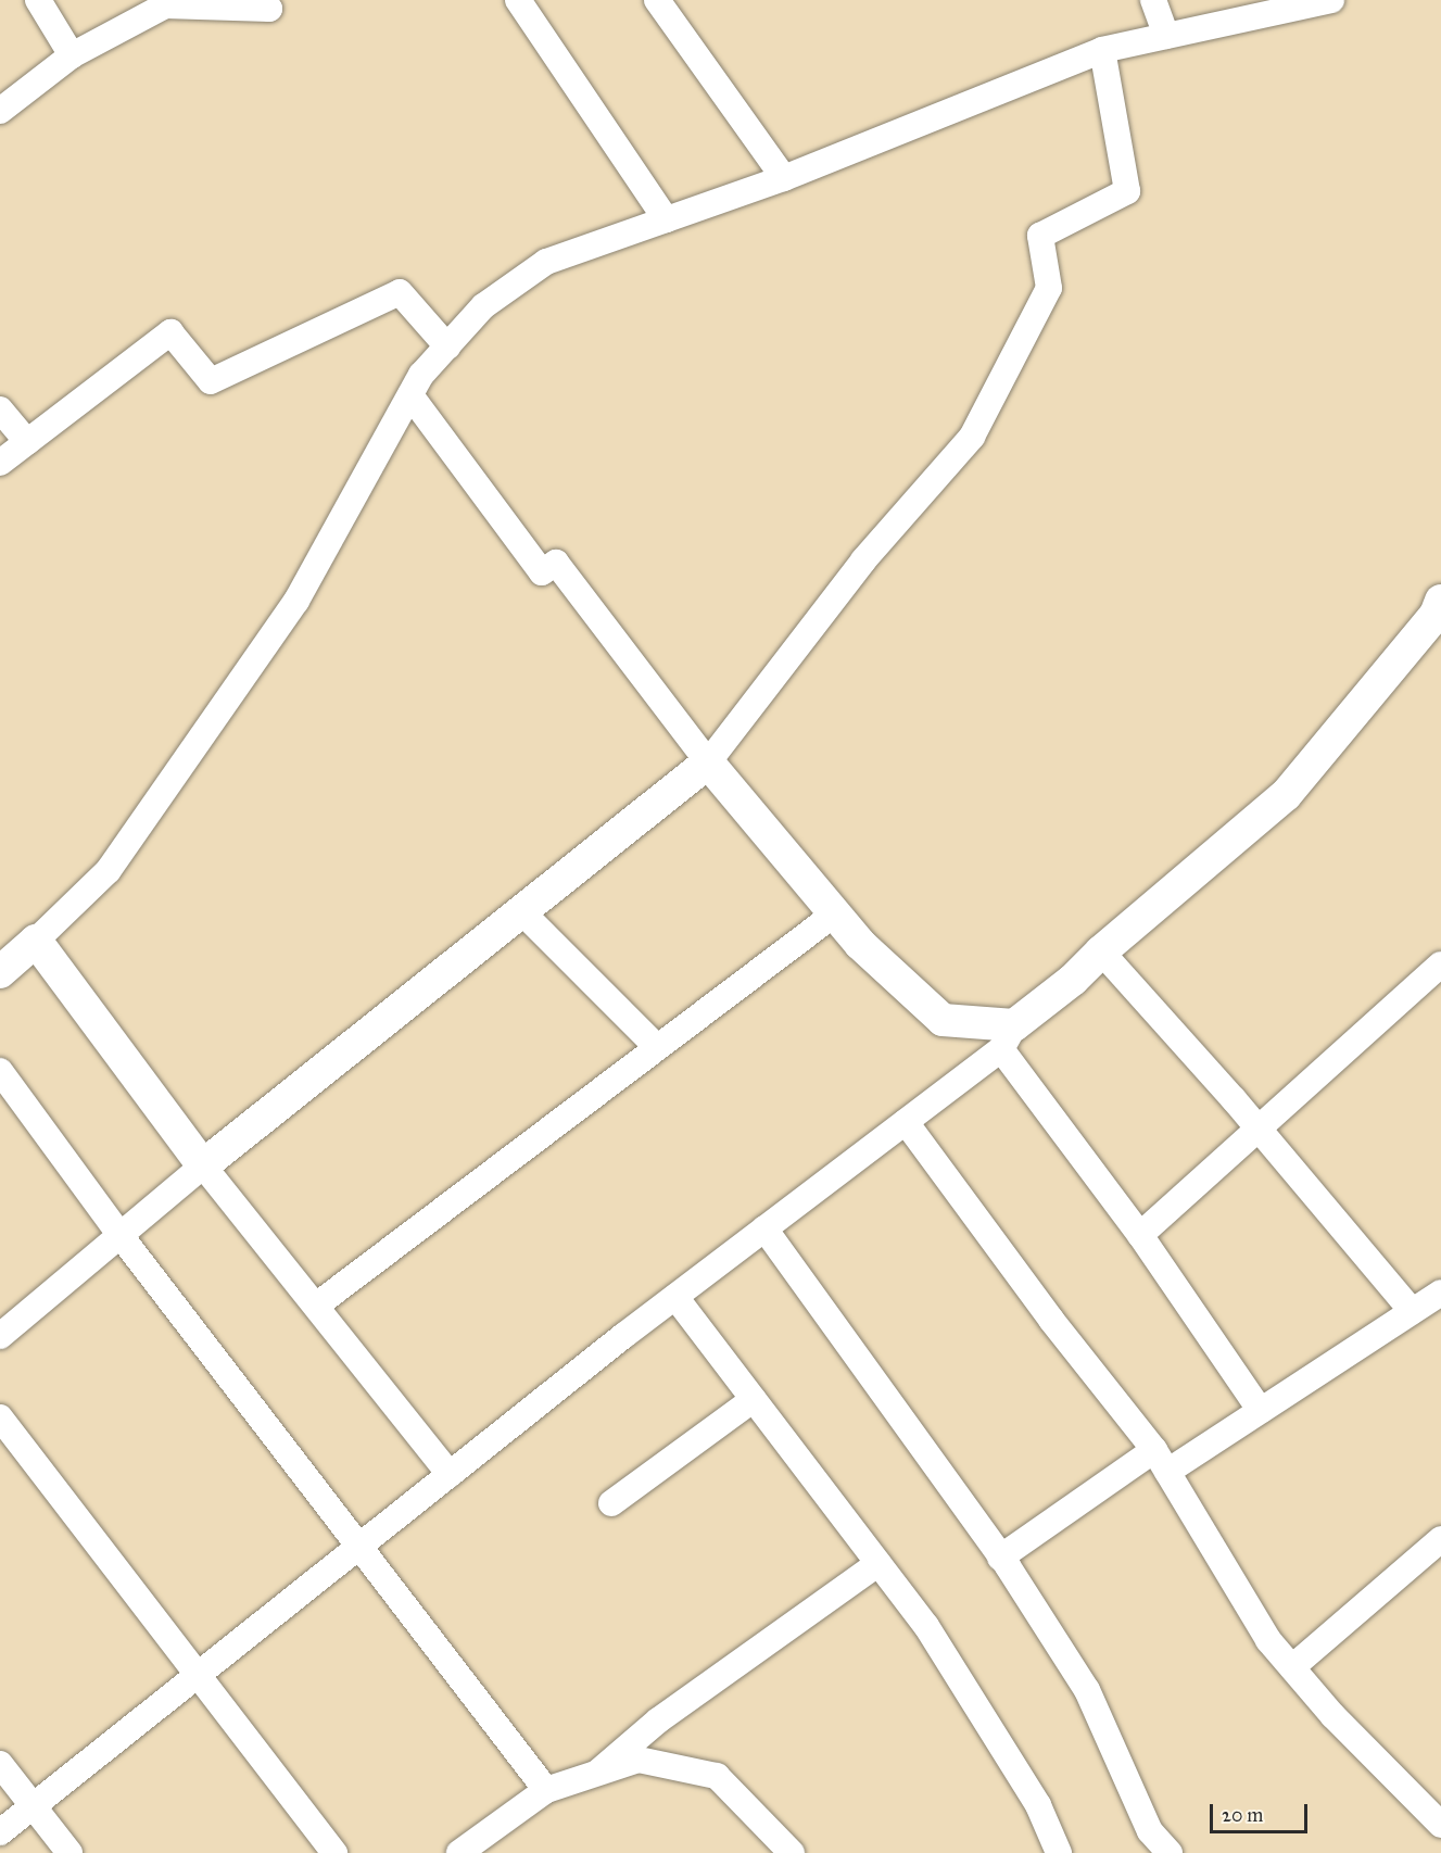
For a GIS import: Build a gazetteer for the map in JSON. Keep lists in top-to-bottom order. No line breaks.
{"scale_bar":"20 m"}
